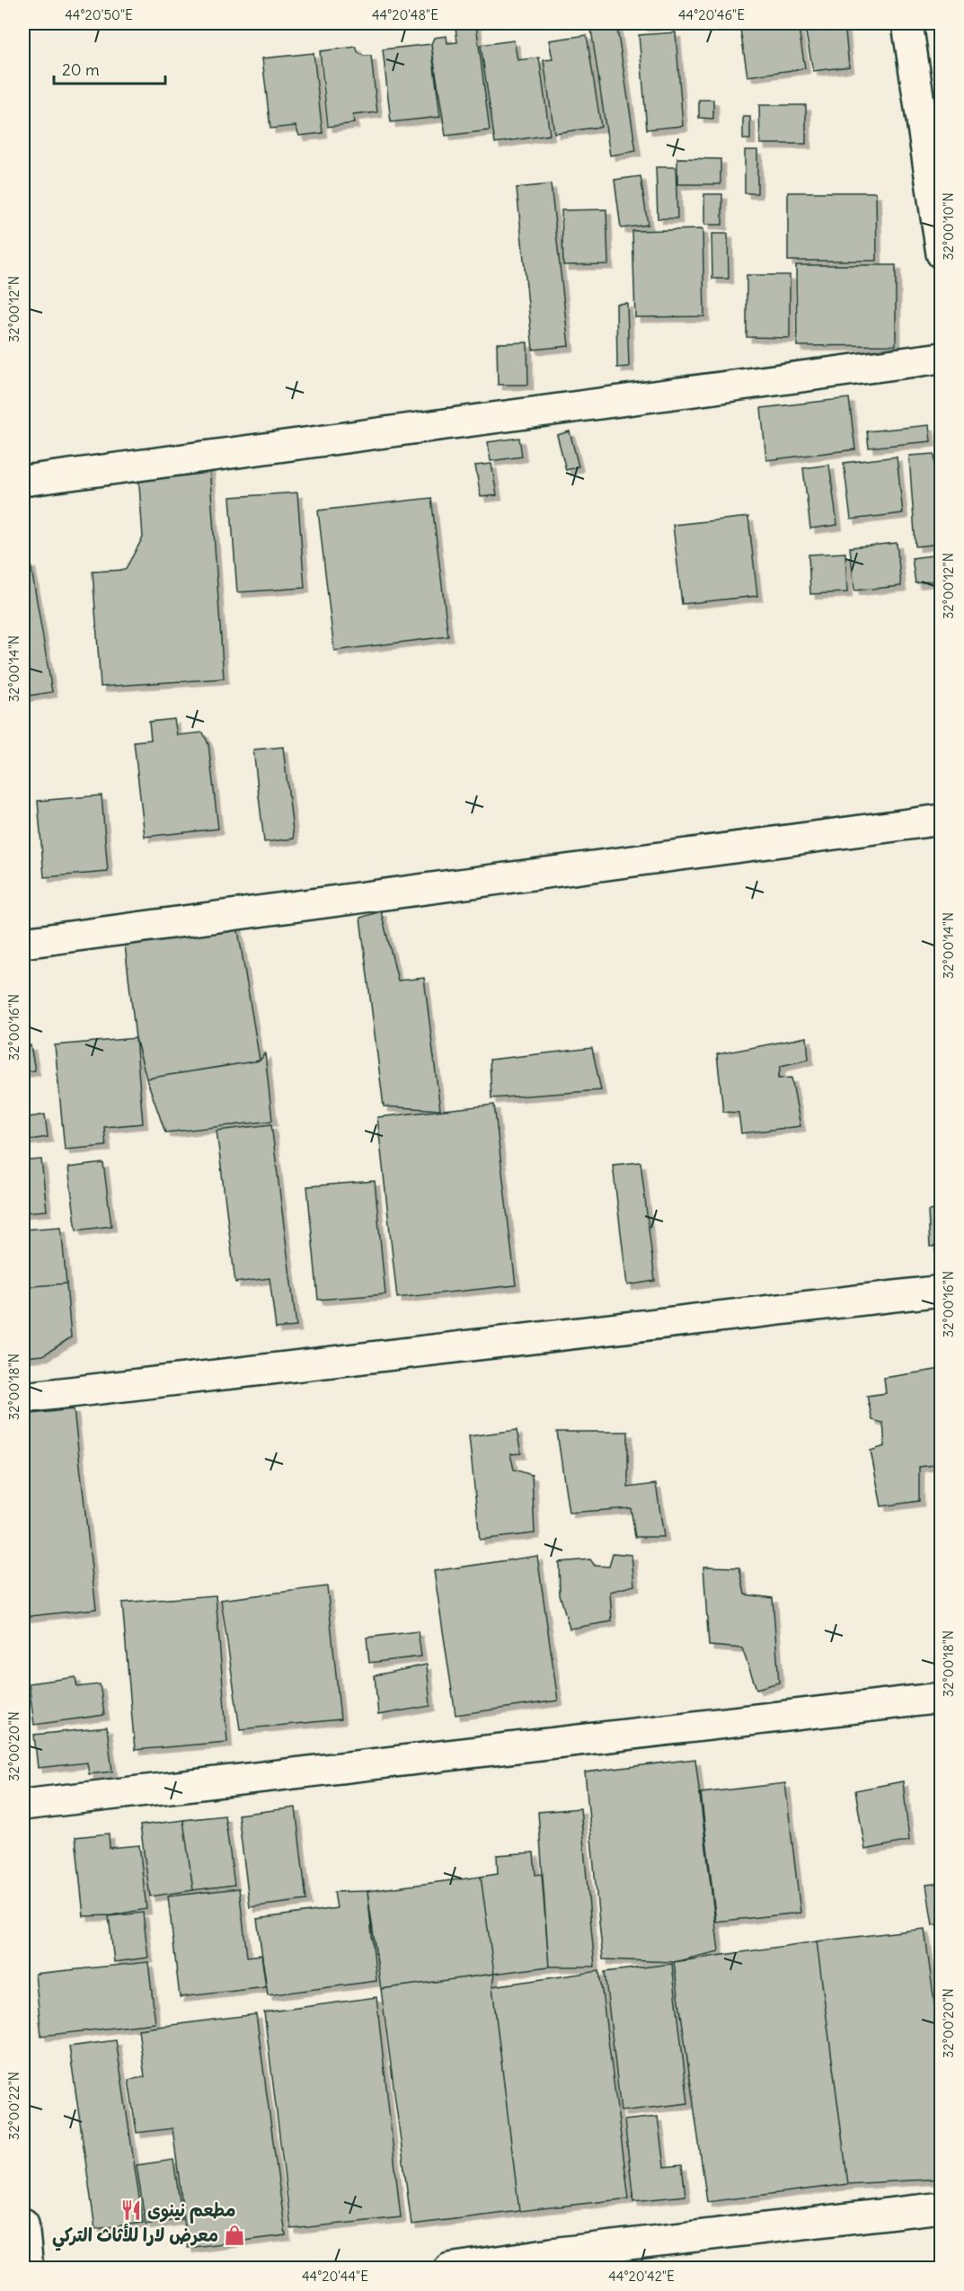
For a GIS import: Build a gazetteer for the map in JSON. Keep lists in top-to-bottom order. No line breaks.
{"places":{"restaurant":["مطعم نينوى"],"shop":["معرض لارا للأثاث التركي"]},"scale_bar":"20 m","coordinates":["44°20'50\"E","44°20'48\"E","44°20'46\"E","32°00'10\"N","32°00'12\"N","32°00'14\"N","32°00'16\"N","32°00'18\"N","32°00'20\"N","32°00'22\"N","44°20'44\"E","44°20'42\"E"]}
